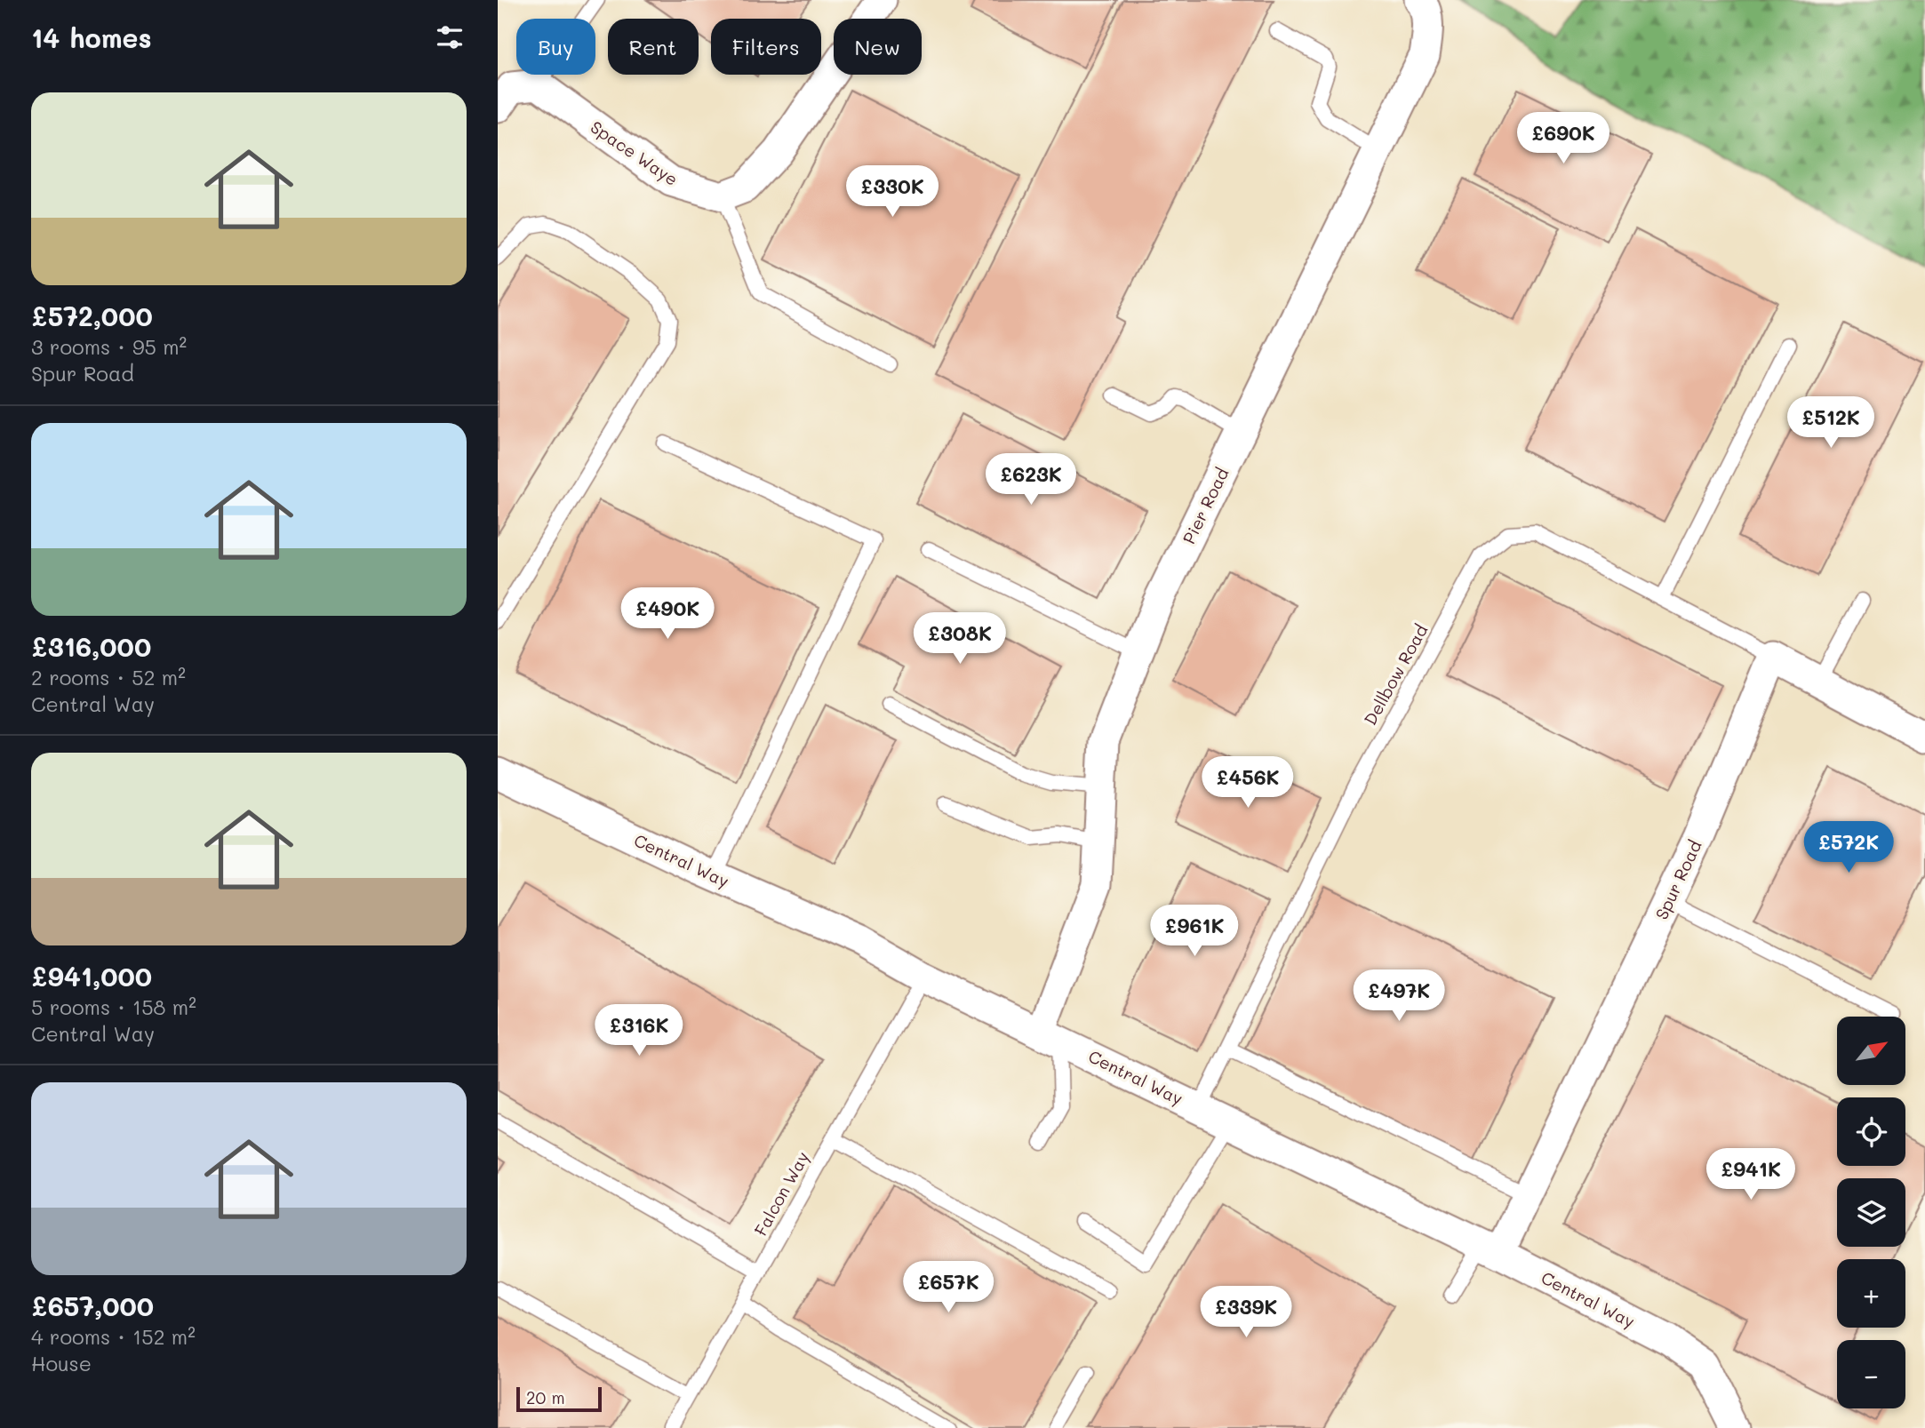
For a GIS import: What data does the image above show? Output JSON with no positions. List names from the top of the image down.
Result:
{
  "streets": {
    "street": [
      "Space Waye",
      "Pier Road",
      "Central Way",
      "Spur Road"
    ],
    "lane": ["Dellbow Road", "Falcon Way"]
  },
  "crossings": [
    ["Pier Road", "Central Way"],
    ["Dellbow Road", "Central Way"],
    ["Dellbow Road", "Spur Road"],
    ["Central Way", "Spur Road"],
    ["Central Way", "Falcon Way"]
  ],
  "scale_bar": "20 m",
  "north": "top right",
  "page": {
    "heading": "14 homes",
    "chip": [
      "Buy",
      "Rent",
      "Filters",
      "New"
    ],
    "list": [
      {
        "name": "£572,000",
        "note": "3 rooms · 95 m² · Spur Road"
      },
      {
        "name": "£316,000",
        "note": "2 rooms · 52 m² · Central Way"
      },
      {
        "name": "£941,000",
        "note": "5 rooms · 158 m² · Central Way"
      },
      {
        "name": "£657,000",
        "note": "4 rooms · 152 m² · House"
      }
    ],
    "price": [
      "£690K",
      "£330K",
      "£512K",
      "£623K",
      "£490K",
      "£308K",
      "£456K",
      "£572K",
      "£961K",
      "£497K",
      "£316K",
      "£941K",
      "£657K",
      "£339K"
    ],
    "map_buttons": ["+", "−"],
    "scale": "20 m"
  }
}
